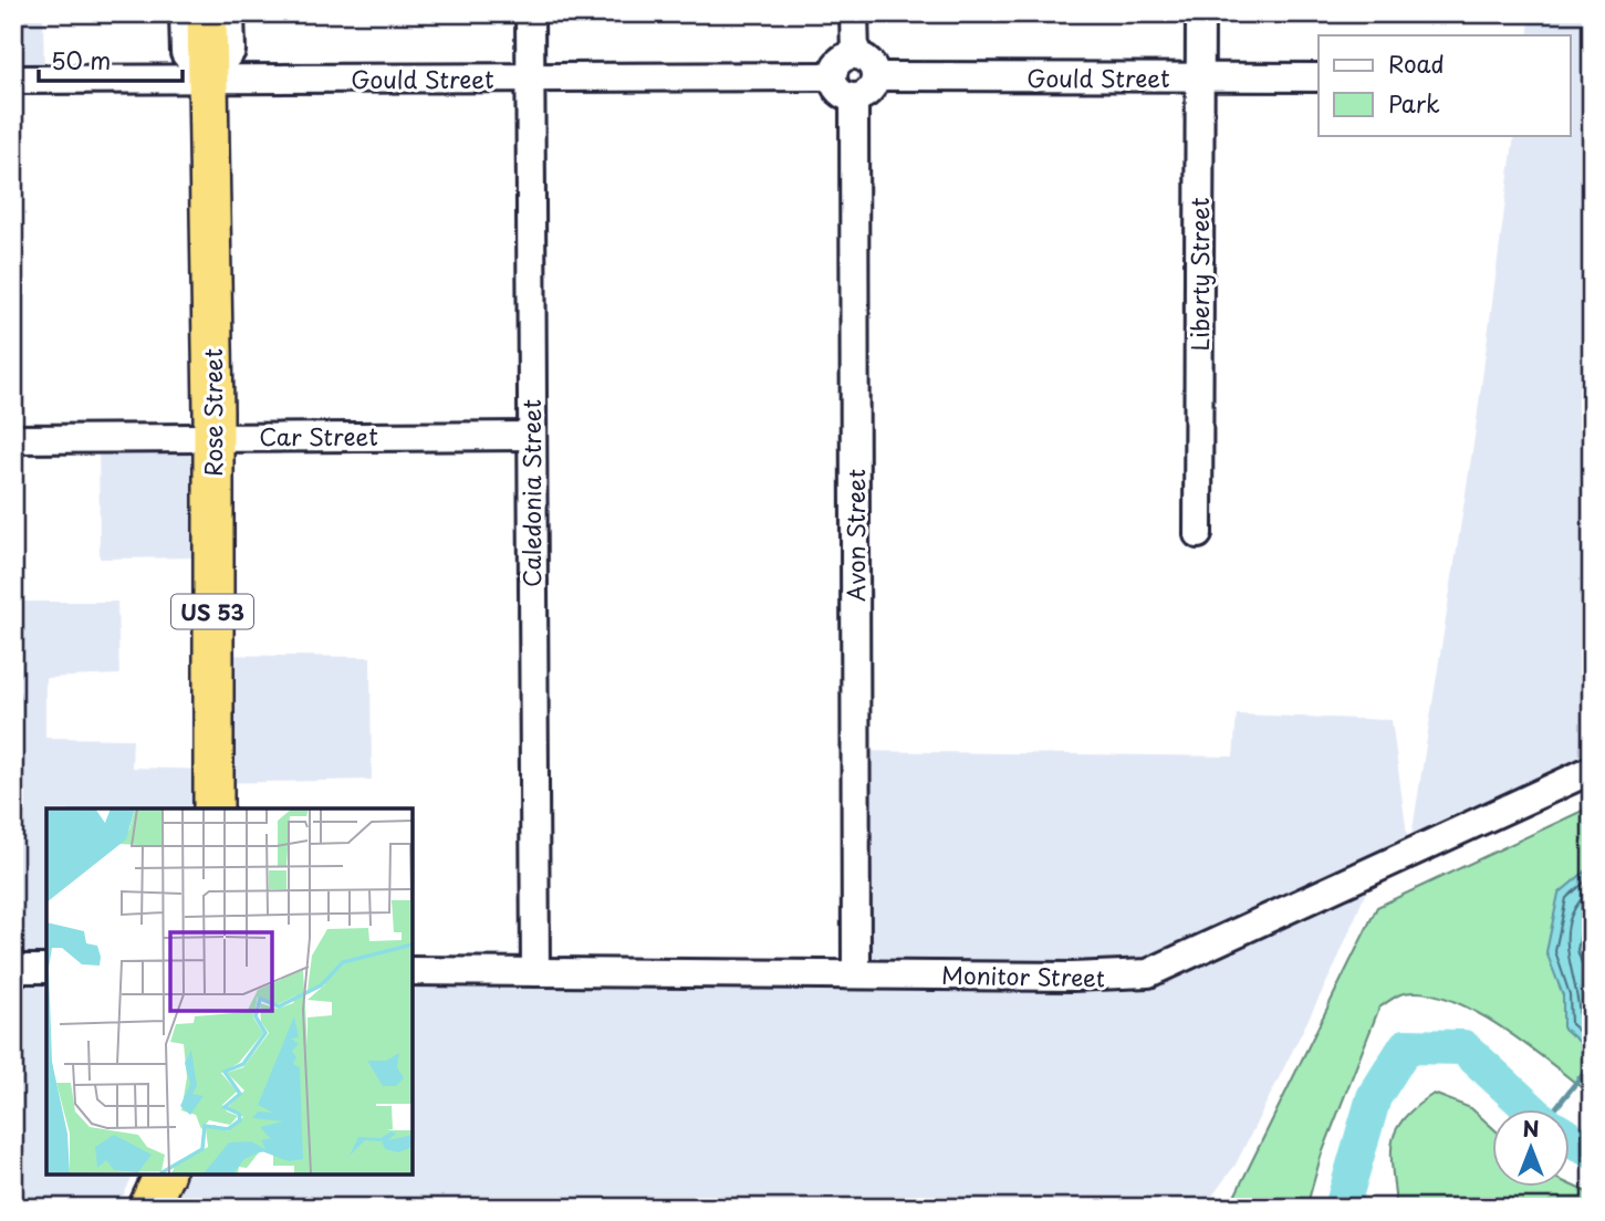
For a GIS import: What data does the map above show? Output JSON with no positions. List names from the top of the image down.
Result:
{
  "streets": {
    "highway": ["Rose Street", "US 53"],
    "street": [
      "Gould Street",
      "Liberty Street",
      "Car Street",
      "Caledonia Street",
      "Avon Street",
      "Monitor Street"
    ]
  },
  "crossings": [
    ["Gould Street", "Liberty Street"],
    ["Gould Street", "Rose Street"],
    ["Gould Street", "Caledonia Street"],
    ["Gould Street", "Avon Street"],
    ["Rose Street", "Car Street"],
    ["Car Street", "Caledonia Street"],
    ["Caledonia Street", "Monitor Street"],
    ["Avon Street", "Monitor Street"]
  ],
  "legend": ["Road", "Park"],
  "scale_bar": "50 m",
  "north": "top"
}
